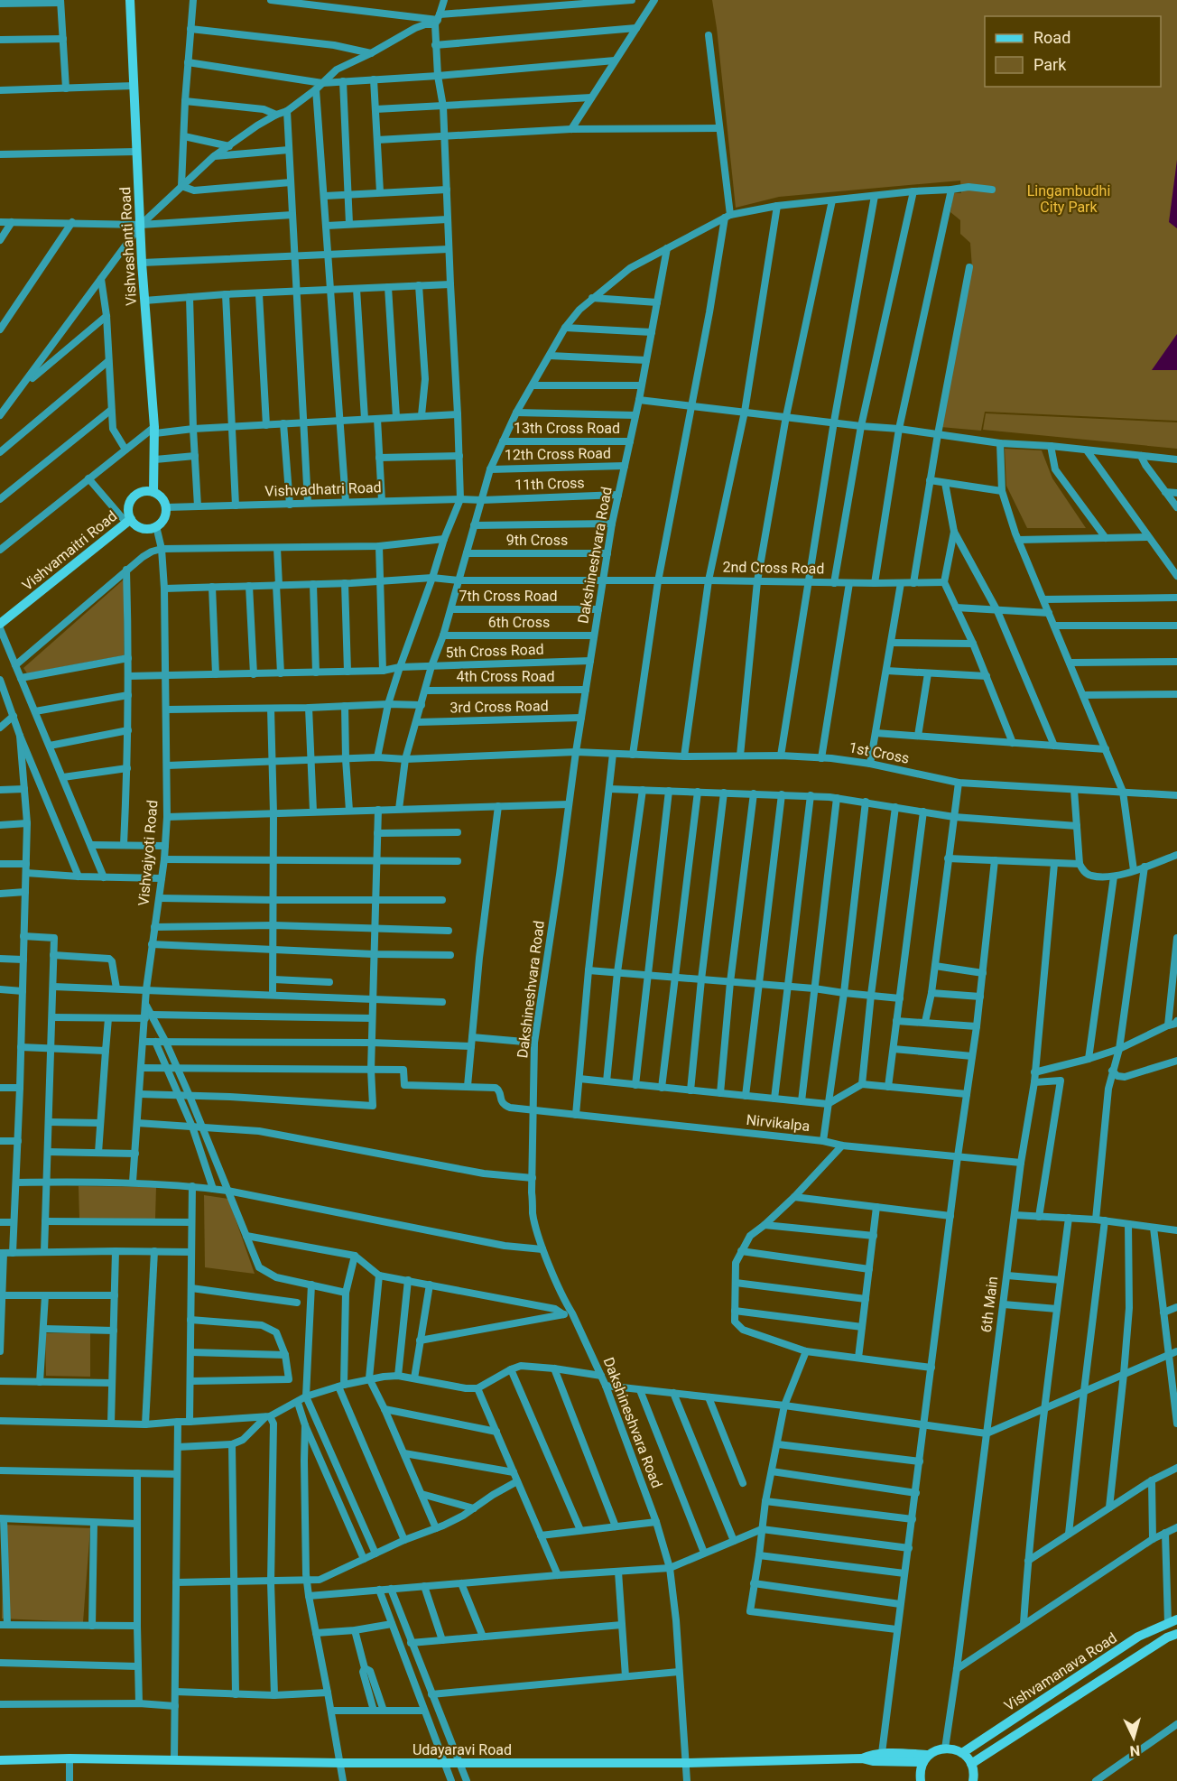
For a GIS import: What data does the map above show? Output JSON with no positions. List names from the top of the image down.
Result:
{
  "streets": {
    "street": [
      "Vishvashanti Road",
      "13th Cross Road",
      "12th Cross Road",
      "11th Cross",
      "Vishvadhatri Road",
      "9th Cross",
      "Vishvamaitri Road",
      "Dakshineshvara Road",
      "2nd Cross Road",
      "7th Cross Road",
      "6th Cross",
      "5th Cross Road",
      "4th Cross Road",
      "3rd Cross Road",
      "1st Cross",
      "Vishvajyoti Road",
      "Nirvikalpa",
      "6th Main",
      "Vishvamanava Road",
      "Udayaravi Road"
    ]
  },
  "crossings": [
    ["Vishvashanti Road", "Vishvadhatri Road"],
    ["Vishvashanti Road", "Vishvamaitri Road"],
    ["Vishvashanti Road", "Vishvajyoti Road"],
    ["13th Cross Road", "Dakshineshvara Road"],
    ["12th Cross Road", "Dakshineshvara Road"],
    ["11th Cross", "Vishvadhatri Road"],
    ["11th Cross", "Dakshineshvara Road"],
    ["Vishvadhatri Road", "Vishvamaitri Road"],
    ["Vishvadhatri Road", "Vishvajyoti Road"],
    ["9th Cross", "Dakshineshvara Road"],
    ["Vishvamaitri Road", "Vishvajyoti Road"],
    ["Dakshineshvara Road", "2nd Cross Road"],
    ["Dakshineshvara Road", "7th Cross Road"],
    ["Dakshineshvara Road", "6th Cross"],
    ["Dakshineshvara Road", "5th Cross Road"],
    ["Dakshineshvara Road", "4th Cross Road"],
    ["Dakshineshvara Road", "3rd Cross Road"],
    ["Dakshineshvara Road", "1st Cross"],
    ["Dakshineshvara Road", "Nirvikalpa"],
    ["Dakshineshvara Road", "Udayaravi Road"],
    ["2nd Cross Road", "Vishvajyoti Road"],
    ["5th Cross Road", "Vishvajyoti Road"],
    ["1st Cross", "Vishvajyoti Road"],
    ["Nirvikalpa", "6th Main"]
  ],
  "parks": ["Lingambudhi City Park"],
  "legend": ["Road", "Park"],
  "north": "bottom"
}
